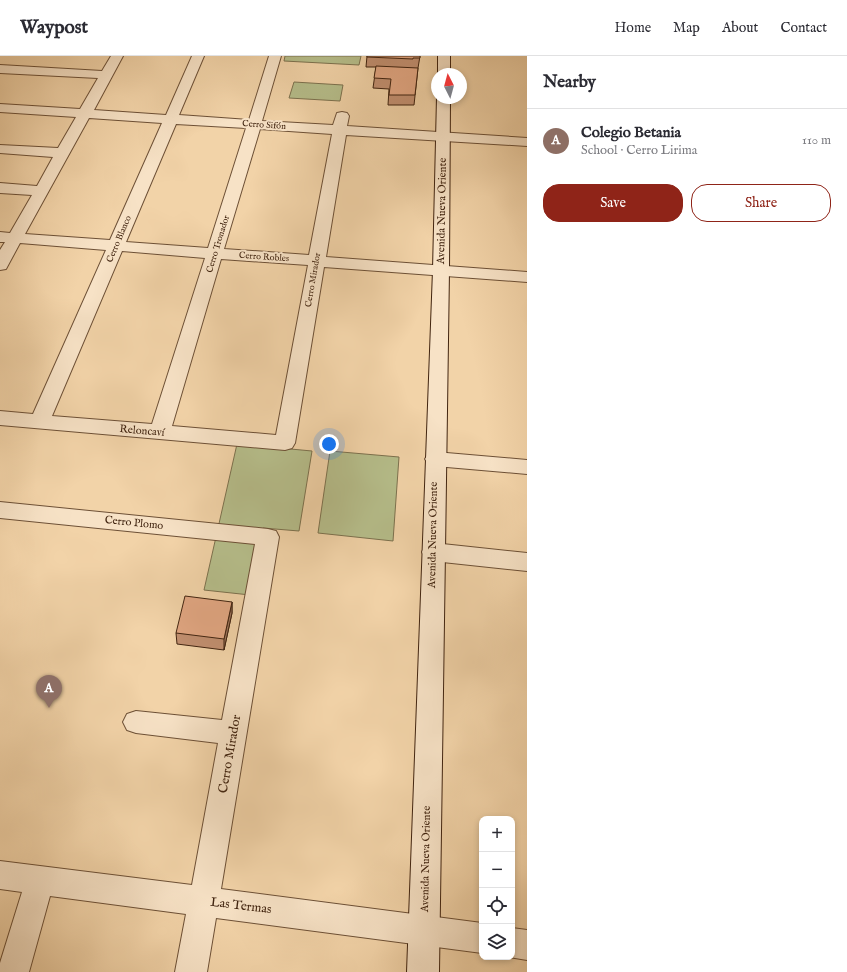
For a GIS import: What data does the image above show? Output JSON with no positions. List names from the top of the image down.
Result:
{
  "streets": {
    "street": [
      "Cerro Sifón",
      "Avenida Nueva Oriente",
      "Cerro Blanco",
      "Cerro Tronador",
      "Cerro Robles",
      "Cerro Mirador",
      "Reloncaví",
      "Cerro Plomo",
      "Las Termas"
    ]
  },
  "crossings": [
    ["Cerro Sifón", "Avenida Nueva Oriente"],
    ["Cerro Sifón", "Cerro Blanco"],
    ["Cerro Sifón", "Cerro Tronador"],
    ["Cerro Sifón", "Cerro Mirador"],
    ["Avenida Nueva Oriente", "Cerro Robles"],
    ["Avenida Nueva Oriente", "Las Termas"],
    ["Cerro Blanco", "Cerro Robles"],
    ["Cerro Blanco", "Reloncaví"],
    ["Cerro Tronador", "Cerro Robles"],
    ["Cerro Tronador", "Reloncaví"],
    ["Cerro Robles", "Cerro Mirador"],
    ["Cerro Mirador", "Reloncaví"],
    ["Cerro Mirador", "Cerro Plomo"],
    ["Cerro Mirador", "Las Termas"]
  ],
  "north": "top",
  "page": {
    "header": "Waypost",
    "nav": [
      "Home",
      "Map",
      "About",
      "Contact"
    ],
    "heading": "Nearby",
    "list": [
      {
        "mark": "A",
        "name": "Colegio Betania",
        "note": "School · Cerro Lirima",
        "value": "110 m"
      }
    ],
    "buttons": ["Save", "Share"],
    "pins": "A",
    "map_buttons": ["+", "−"]
  }
}
